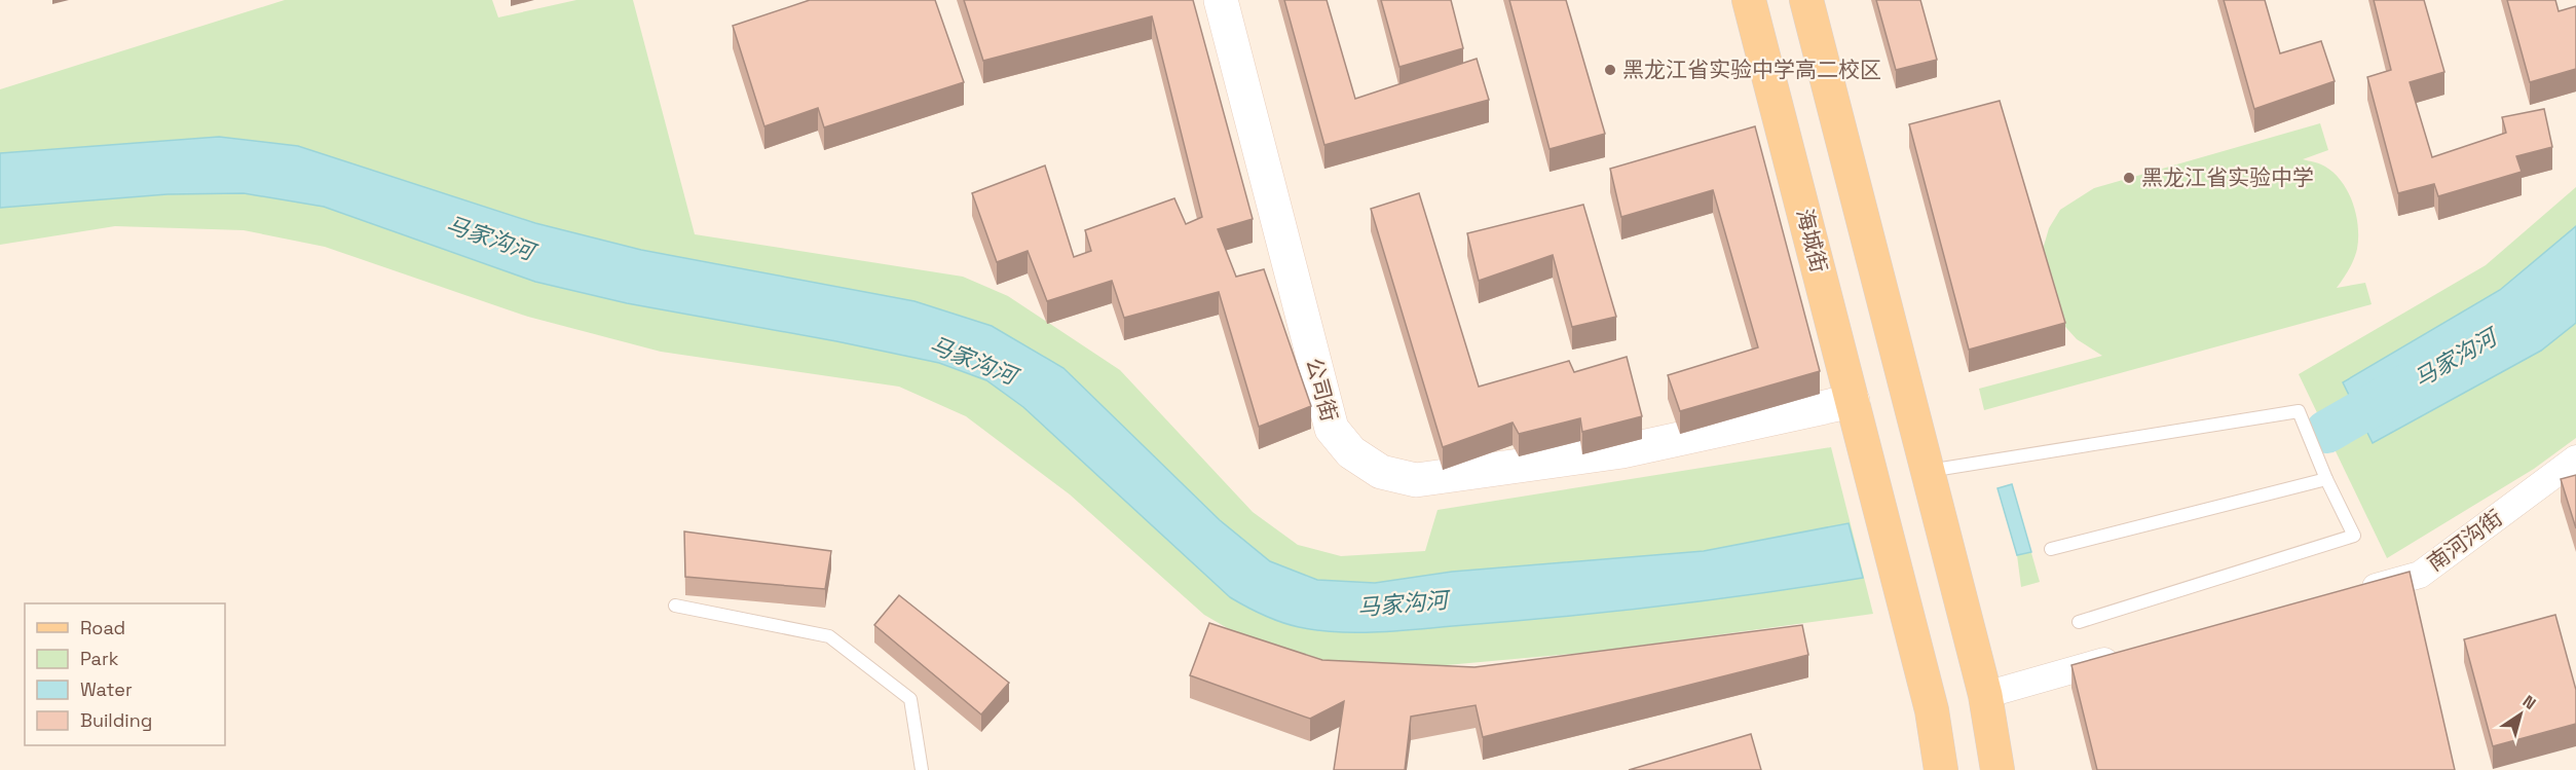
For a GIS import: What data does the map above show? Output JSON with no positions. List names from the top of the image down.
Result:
{
  "streets": {
    "main road": ["海城街"],
    "street": ["公司街", "南河沟街"]
  },
  "crossings": [
    ["海城街", "公司街"]
  ],
  "water": ["马家沟河"],
  "places": ["黑龙江省实验中学高二校区", "黑龙江省实验中学"],
  "legend": [
    "Road",
    "Park",
    "Water",
    "Building"
  ],
  "north": "top right"
}
